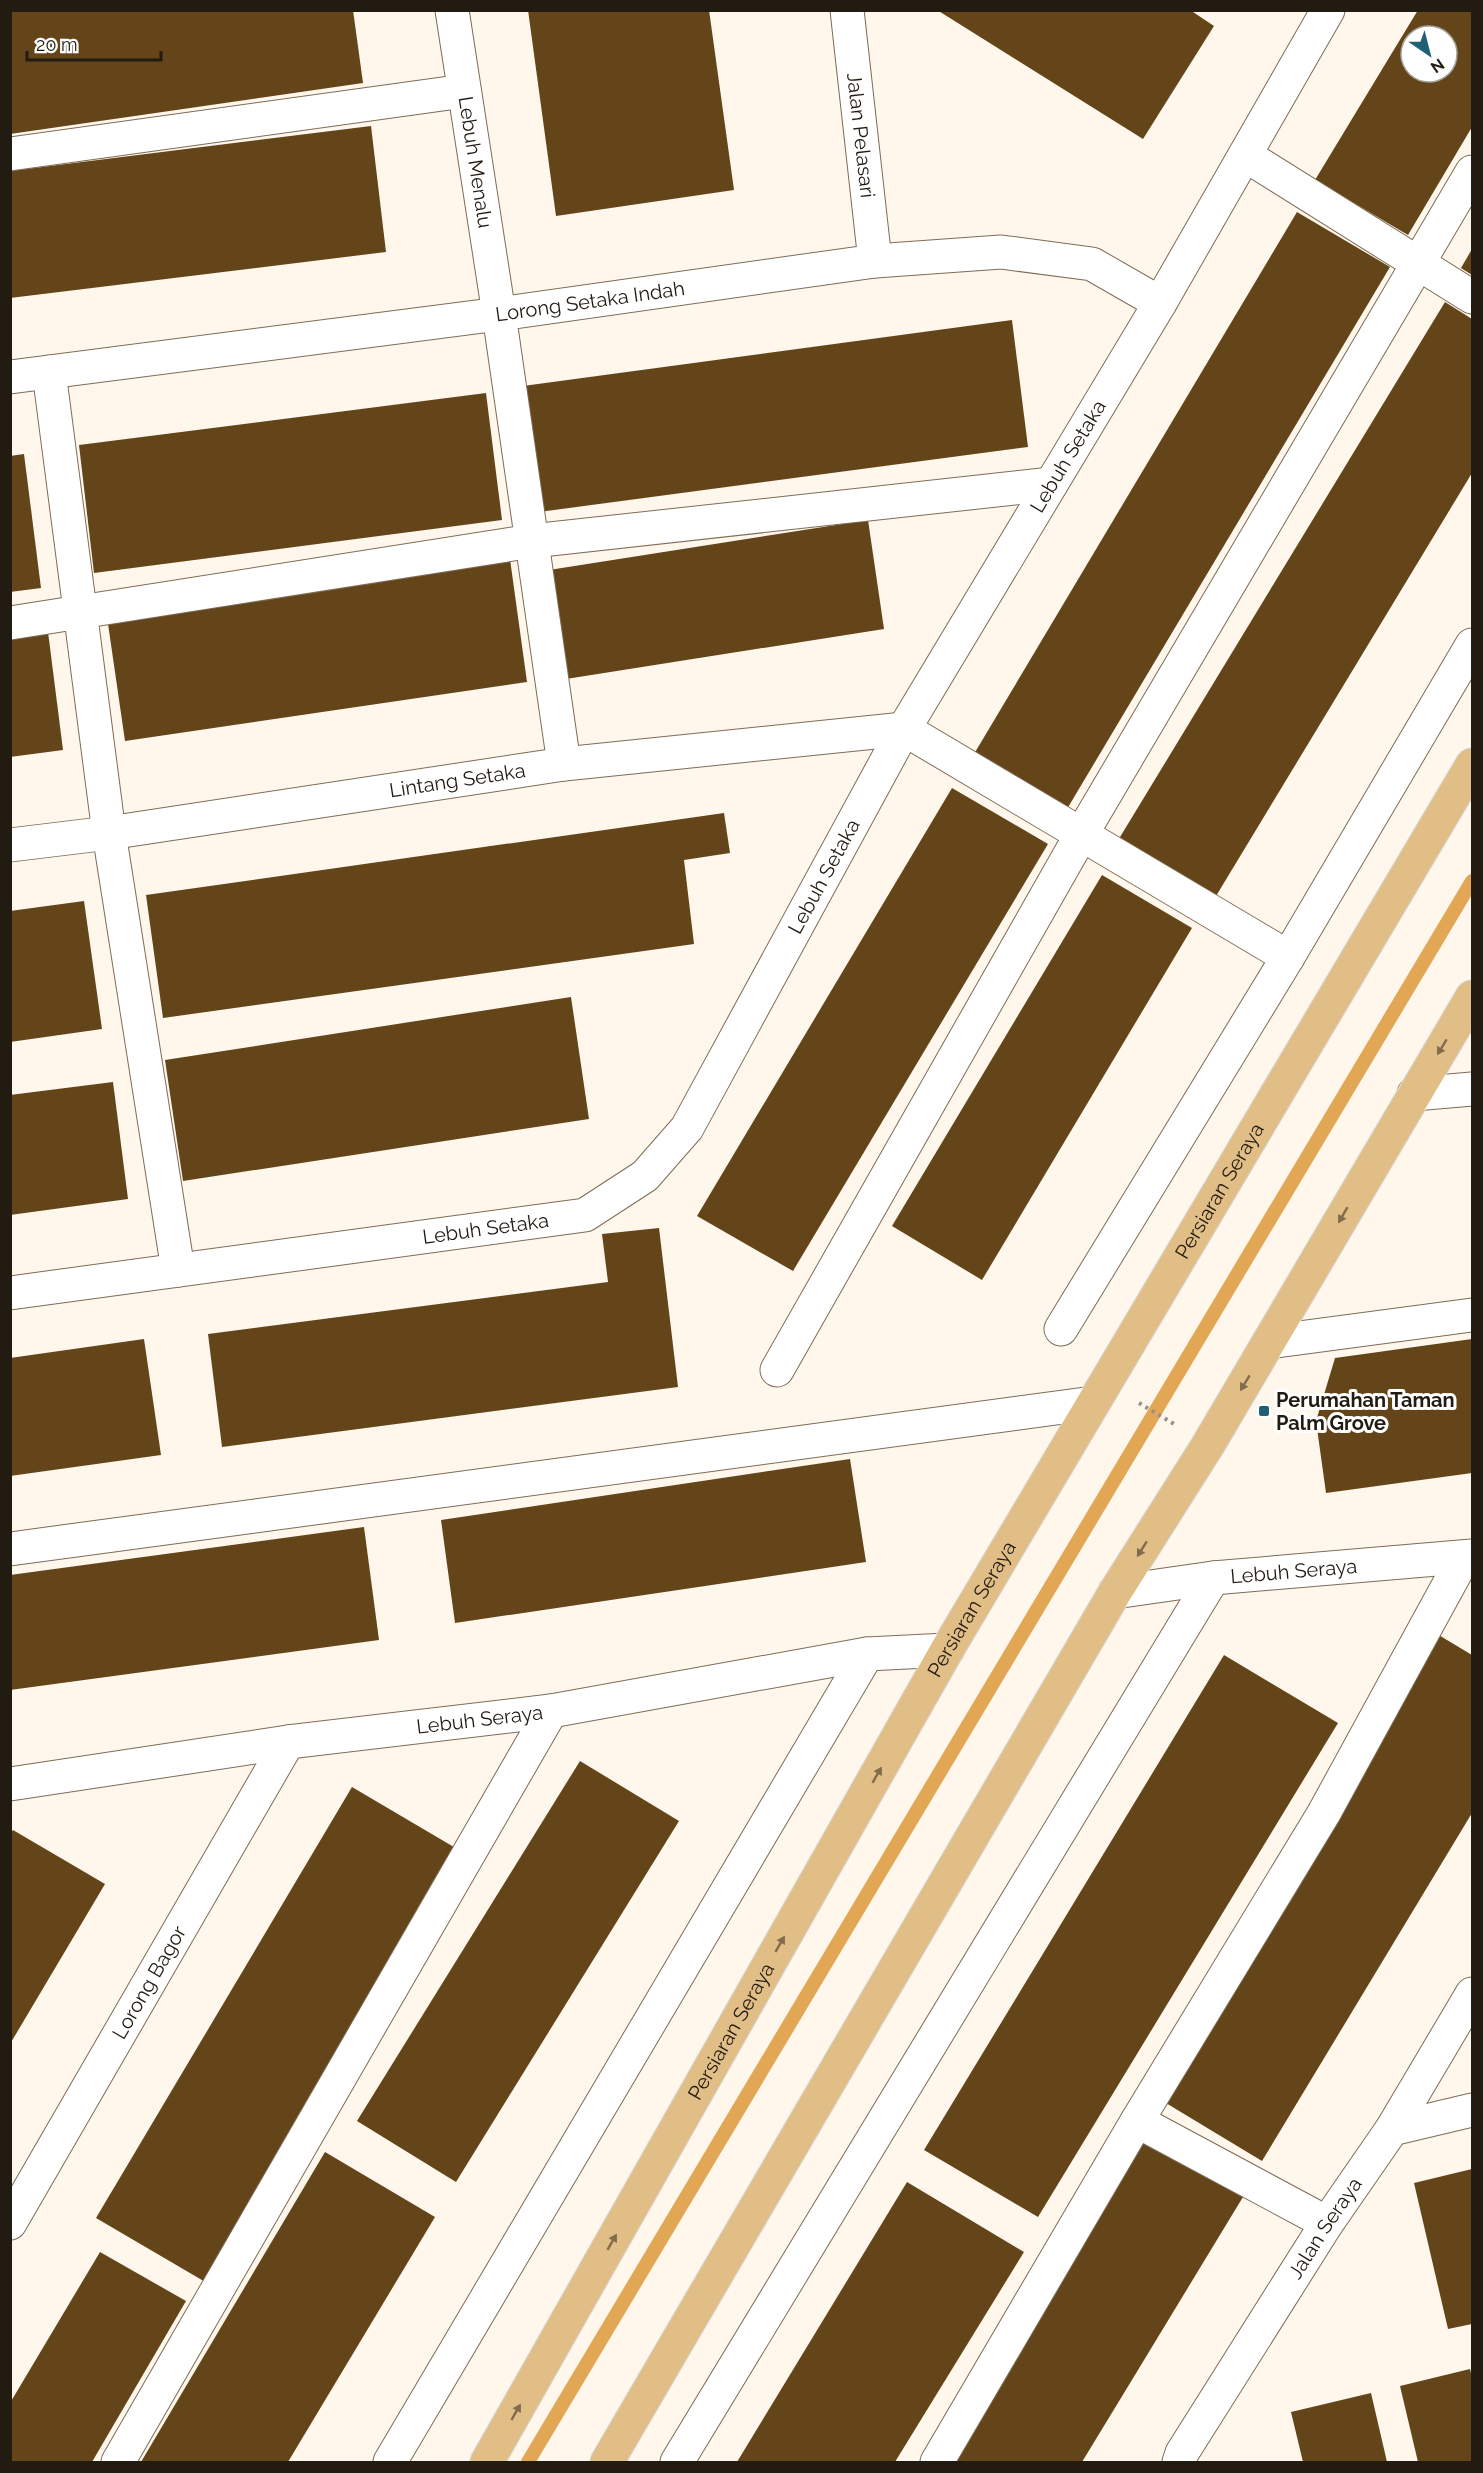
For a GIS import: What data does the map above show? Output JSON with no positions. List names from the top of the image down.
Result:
{
  "streets": {
    "main road": ["Persiaran Seraya"],
    "street": [
      "Jalan Pelasari",
      "Lebuh Menalu",
      "Lorong Setaka Indah",
      "Lebuh Setaka",
      "Lintang Setaka",
      "Lebuh Seraya",
      "Lorong Bagor",
      "Jalan Seraya"
    ]
  },
  "crossings": [
    ["Jalan Pelasari", "Lorong Setaka Indah"],
    ["Lebuh Menalu", "Lorong Setaka Indah"],
    ["Lebuh Menalu", "Lintang Setaka"],
    ["Lorong Setaka Indah", "Lebuh Setaka"],
    ["Lebuh Setaka", "Lintang Setaka"],
    ["Persiaran Seraya", "Lebuh Seraya"],
    ["Lebuh Seraya", "Lorong Bagor"]
  ],
  "places": {
    "transit": ["Perumahan Taman Palm Grove"]
  },
  "scale_bar": "20 m",
  "north": "bottom right"
}
